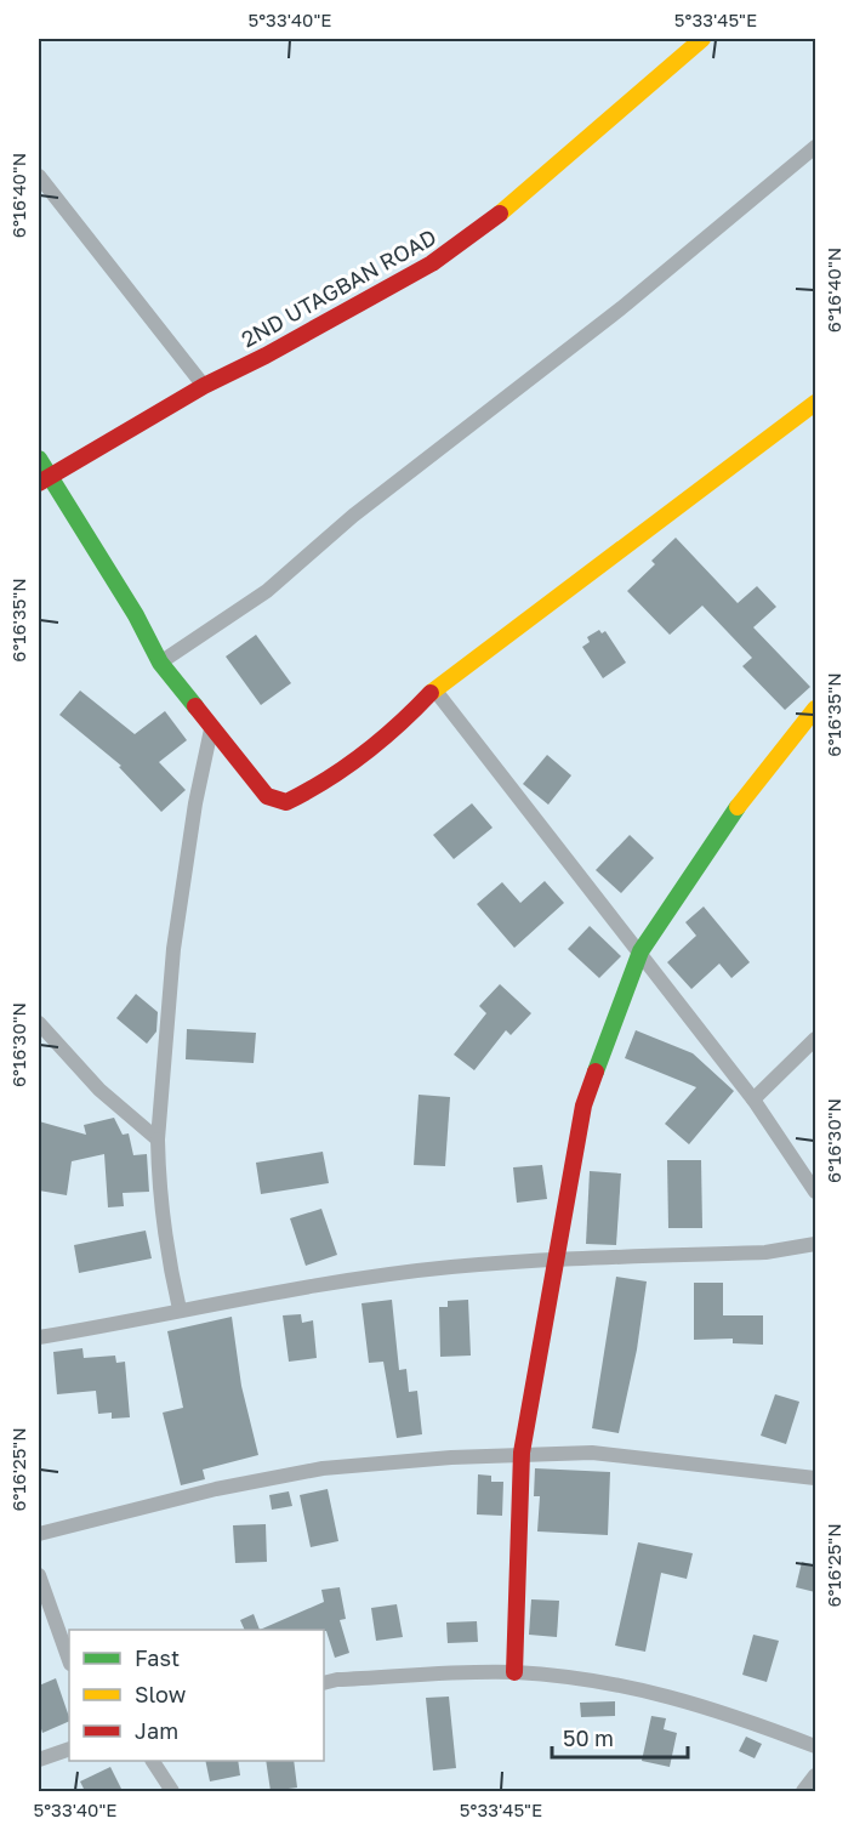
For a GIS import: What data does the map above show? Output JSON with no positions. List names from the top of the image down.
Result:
{
  "streets": {
    "street": ["2ND UTAGBAN ROAD"]
  },
  "legend": ["Fast", "Slow", "Jam"],
  "scale_bar": "50 m",
  "coordinates": [
    "5°33'40\"E",
    "5°33'45\"E",
    "6°16'40\"N",
    "6°16'35\"N",
    "6°16'30\"N",
    "6°16'25\"N"
  ]
}
